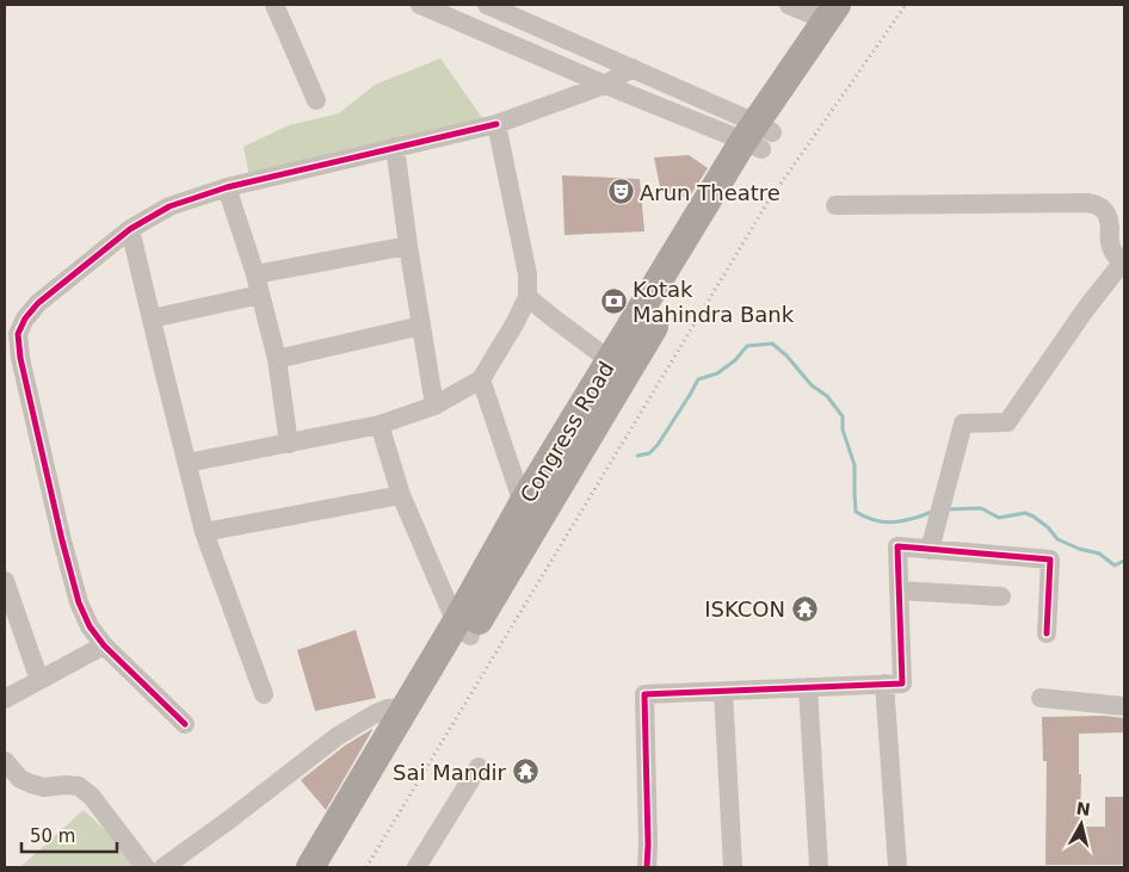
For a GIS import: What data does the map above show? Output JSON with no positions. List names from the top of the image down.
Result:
{
  "streets": {
    "highway": ["Congress Road"]
  },
  "places": {
    "theatre": ["Arun Theatre"],
    "bank": ["Kotak Mahindra Bank"],
    "temple": ["ISKCON", "Sai Mandir"]
  },
  "scale_bar": "50 m",
  "north": "top"
}
